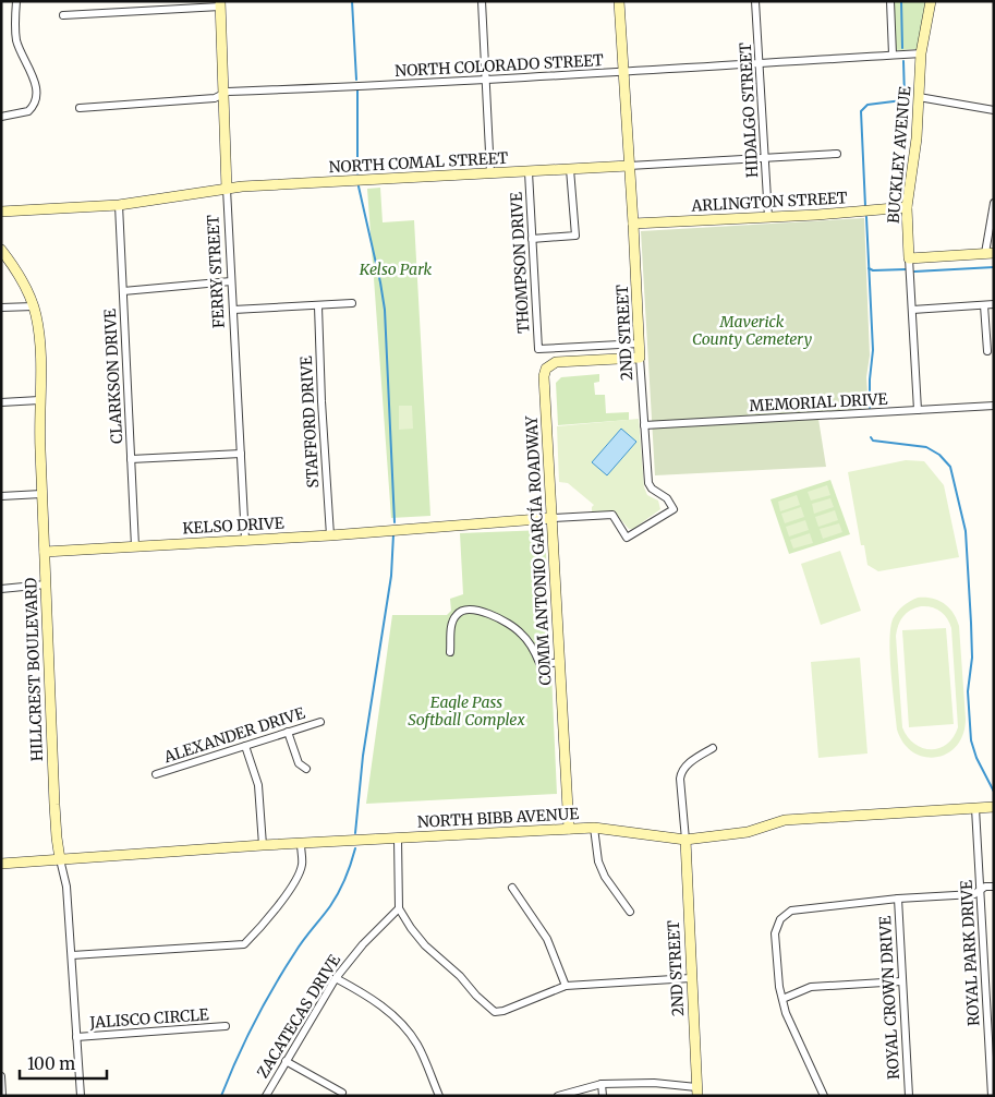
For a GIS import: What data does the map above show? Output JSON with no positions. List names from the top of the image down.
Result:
{
  "streets": {
    "street": [
      "NORTH COLORADO STREET",
      "HIDALGO STREET",
      "BUCKLEY AVENUE",
      "NORTH COMAL STREET",
      "ARLINGTON STREET",
      "THOMPSON DRIVE",
      "FERRY STREET",
      "2ND STREET",
      "CLARKSON DRIVE",
      "MEMORIAL DRIVE",
      "STAFFORD DRIVE",
      "KELSO DRIVE",
      "COMM ANTONIO GARCÍA ROADWAY",
      "HILLCREST BOULEVARD",
      "ALEXANDER DRIVE",
      "NORTH BIBB AVENUE",
      "ROYAL PARK DRIVE",
      "ROYAL CROWN DRIVE",
      "ZACATECAS DRIVE",
      "JALISCO CIRCLE"
    ]
  },
  "crossings": [
    ["NORTH COLORADO STREET", "HIDALGO STREET"],
    ["NORTH COLORADO STREET", "BUCKLEY AVENUE"],
    ["NORTH COLORADO STREET", "FERRY STREET"],
    ["NORTH COLORADO STREET", "2ND STREET"],
    ["HIDALGO STREET", "NORTH COMAL STREET"],
    ["HIDALGO STREET", "ARLINGTON STREET"],
    ["BUCKLEY AVENUE", "ARLINGTON STREET"],
    ["BUCKLEY AVENUE", "MEMORIAL DRIVE"],
    ["NORTH COMAL STREET", "THOMPSON DRIVE"],
    ["NORTH COMAL STREET", "FERRY STREET"],
    ["NORTH COMAL STREET", "2ND STREET"],
    ["NORTH COMAL STREET", "CLARKSON DRIVE"],
    ["ARLINGTON STREET", "2ND STREET"],
    ["THOMPSON DRIVE", "2ND STREET"],
    ["FERRY STREET", "KELSO DRIVE"],
    ["2ND STREET", "MEMORIAL DRIVE"],
    ["2ND STREET", "KELSO DRIVE"],
    ["2ND STREET", "COMM ANTONIO GARCÍA ROADWAY"],
    ["2ND STREET", "NORTH BIBB AVENUE"],
    ["CLARKSON DRIVE", "KELSO DRIVE"],
    ["STAFFORD DRIVE", "KELSO DRIVE"],
    ["KELSO DRIVE", "COMM ANTONIO GARCÍA ROADWAY"],
    ["KELSO DRIVE", "HILLCREST BOULEVARD"],
    ["COMM ANTONIO GARCÍA ROADWAY", "NORTH BIBB AVENUE"],
    ["HILLCREST BOULEVARD", "NORTH BIBB AVENUE"],
    ["HILLCREST BOULEVARD", "JALISCO CIRCLE"],
    ["NORTH BIBB AVENUE", "ROYAL PARK DRIVE"]
  ],
  "parks": ["Kelso Park", "Maverick County Cemetery", "Eagle Pass Softball Complex"],
  "scale_bar": "100 m"
}
